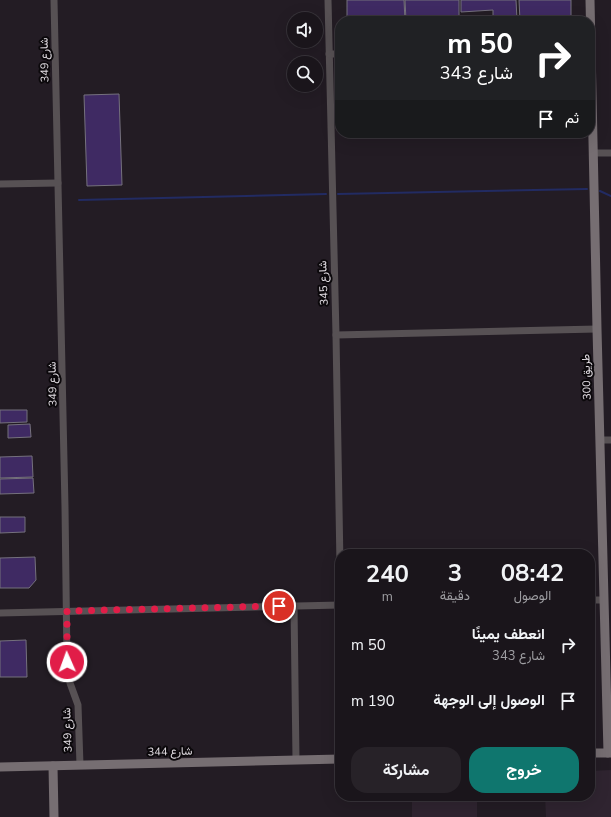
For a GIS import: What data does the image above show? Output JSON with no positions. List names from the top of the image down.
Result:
{
  "streets": {
    "main road": ["طريق 300", "شارع 344"],
    "street": ["شارع 349", "شارع 345"]
  },
  "crossings": [
    ["شارع 349", "شارع 344"]
  ],
  "page": {
    "turn": ["50 m", "شارع 343"],
    "then": "ثم",
    "eta": [
      "08:42",
      "الوصول",
      "3",
      "دقيقة",
      "240",
      "m"
    ],
    "list": [
      {
        "name": "انعطف يمينًا",
        "note": "شارع 343",
        "value": "50 m"
      },
      {
        "name": "الوصول إلى الوجهة",
        "value": "190 m"
      }
    ],
    "buttons": ["خروج", "مشاركة"]
  }
}
